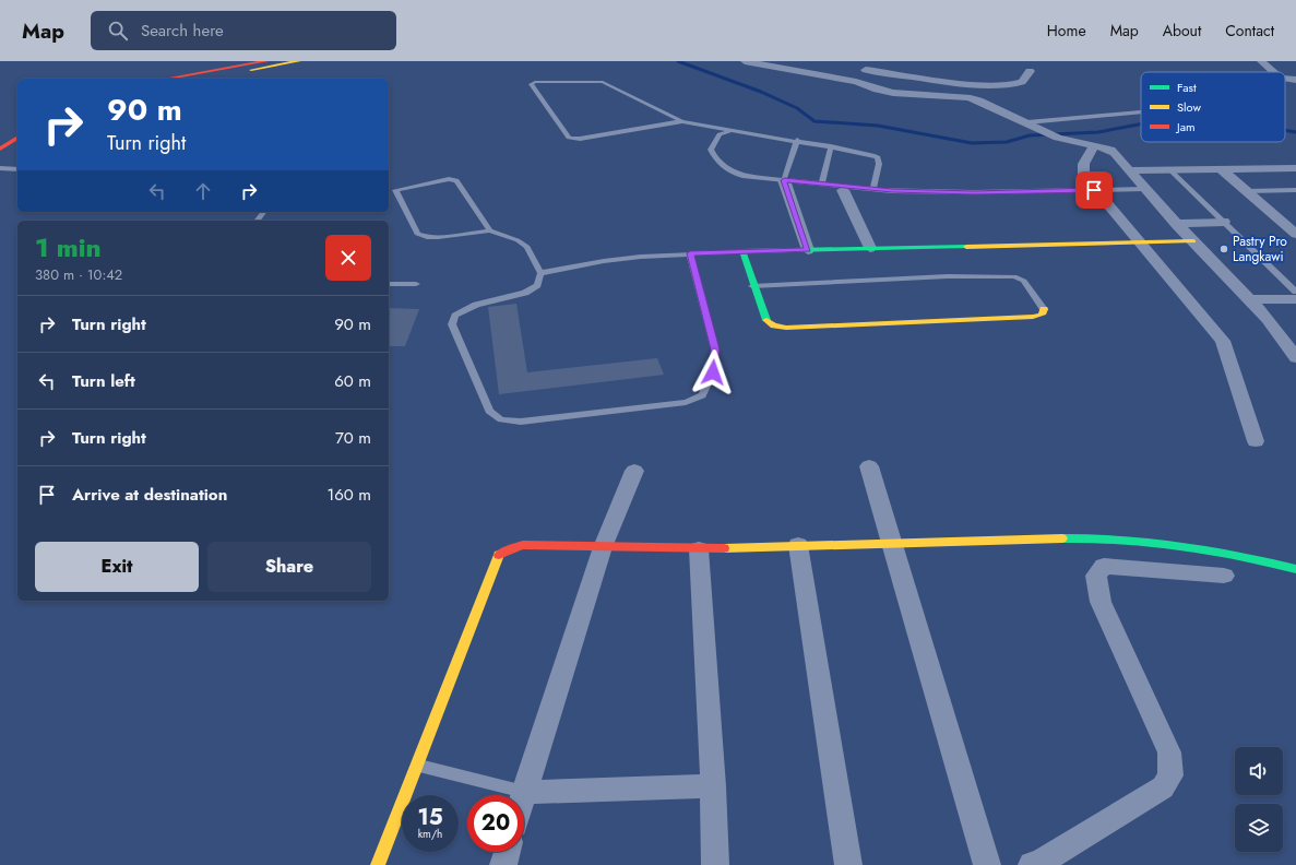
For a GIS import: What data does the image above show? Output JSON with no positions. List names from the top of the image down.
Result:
{
  "places": ["Pastry Pro Langkawi"],
  "legend": ["Fast", "Slow", "Jam"],
  "page": {
    "header": "Map",
    "search": "Search here",
    "nav": [
      "Home",
      "Map",
      "About",
      "Contact"
    ],
    "turn": ["90 m", "Turn right"],
    "heading": ["1 min", "380 m · 10:42"],
    "list": [
      {
        "name": "Turn right",
        "value": "90 m"
      },
      {
        "name": "Turn left",
        "value": "60 m"
      },
      {
        "name": "Turn right",
        "value": "70 m"
      },
      {
        "name": "Arrive at destination",
        "value": "160 m"
      }
    ],
    "buttons": ["Exit", "Share"],
    "speed": "15 km/h",
    "limit": "20"
  }
}
